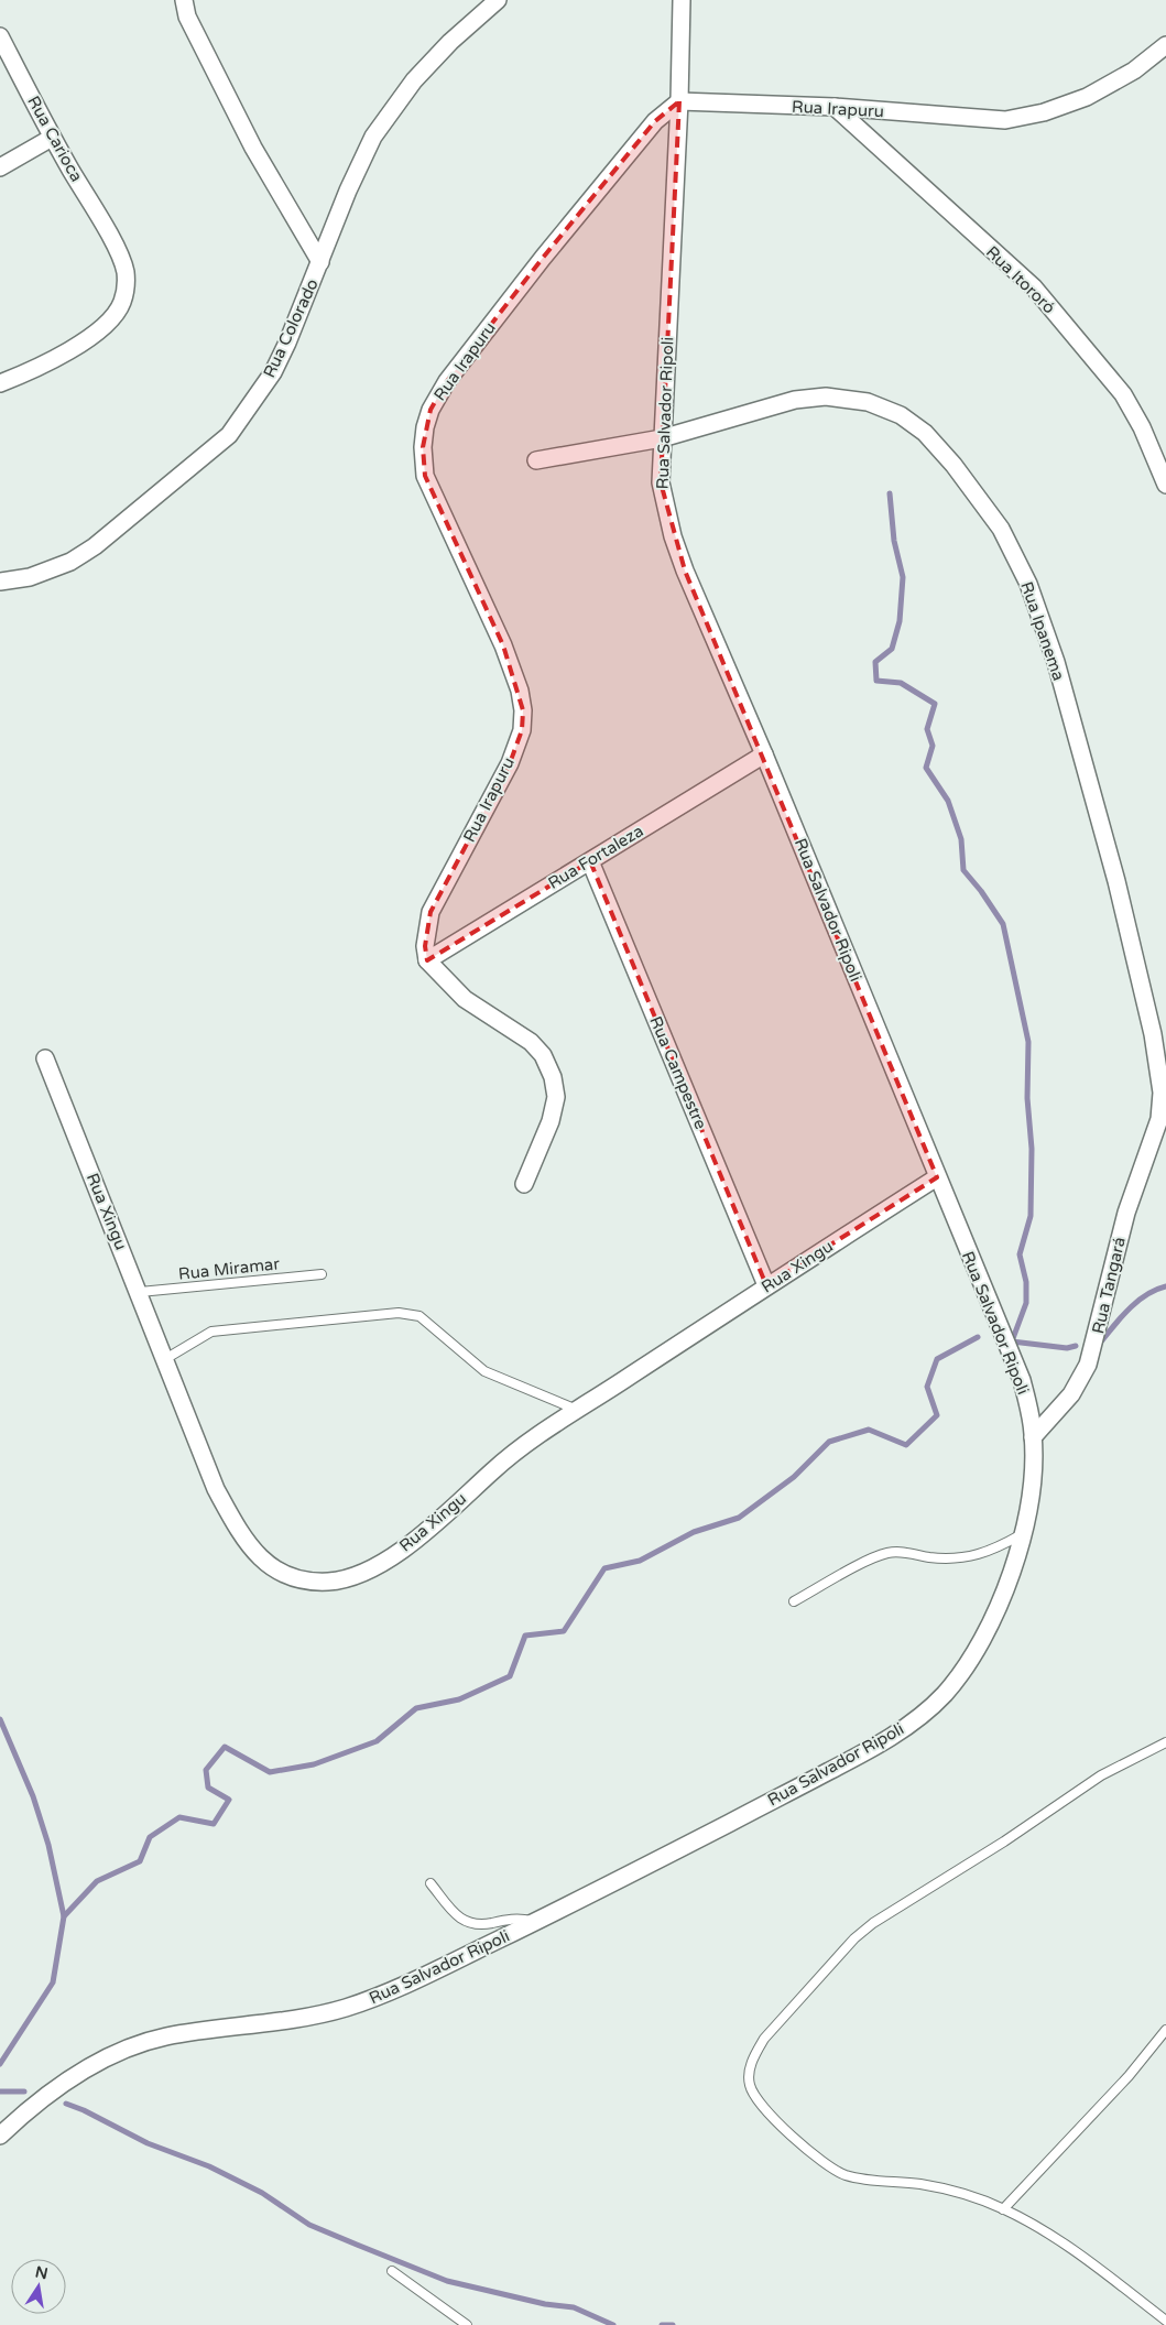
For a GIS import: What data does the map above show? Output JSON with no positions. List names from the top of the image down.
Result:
{
  "streets": {
    "street": [
      "Rua Irapuru",
      "Rua Carioca",
      "Rua Itororó",
      "Rua Colorado",
      "Rua Salvador Ripoli",
      "Rua Ipanema",
      "Rua Fortaleza",
      "Rua Campestre",
      "Rua Xingu",
      "Rua Tangará"
    ],
    "lane": ["Rua Miramar"]
  },
  "crossings": [
    ["Rua Irapuru", "Rua Itororó"],
    ["Rua Irapuru", "Rua Salvador Ripoli"],
    ["Rua Irapuru", "Rua Fortaleza"],
    ["Rua Salvador Ripoli", "Rua Ipanema"],
    ["Rua Salvador Ripoli", "Rua Fortaleza"],
    ["Rua Salvador Ripoli", "Rua Xingu"],
    ["Rua Salvador Ripoli", "Rua Tangará"],
    ["Rua Ipanema", "Rua Tangará"],
    ["Rua Fortaleza", "Rua Campestre"],
    ["Rua Campestre", "Rua Xingu"],
    ["Rua Xingu", "Rua Miramar"]
  ],
  "north": "top"
}
